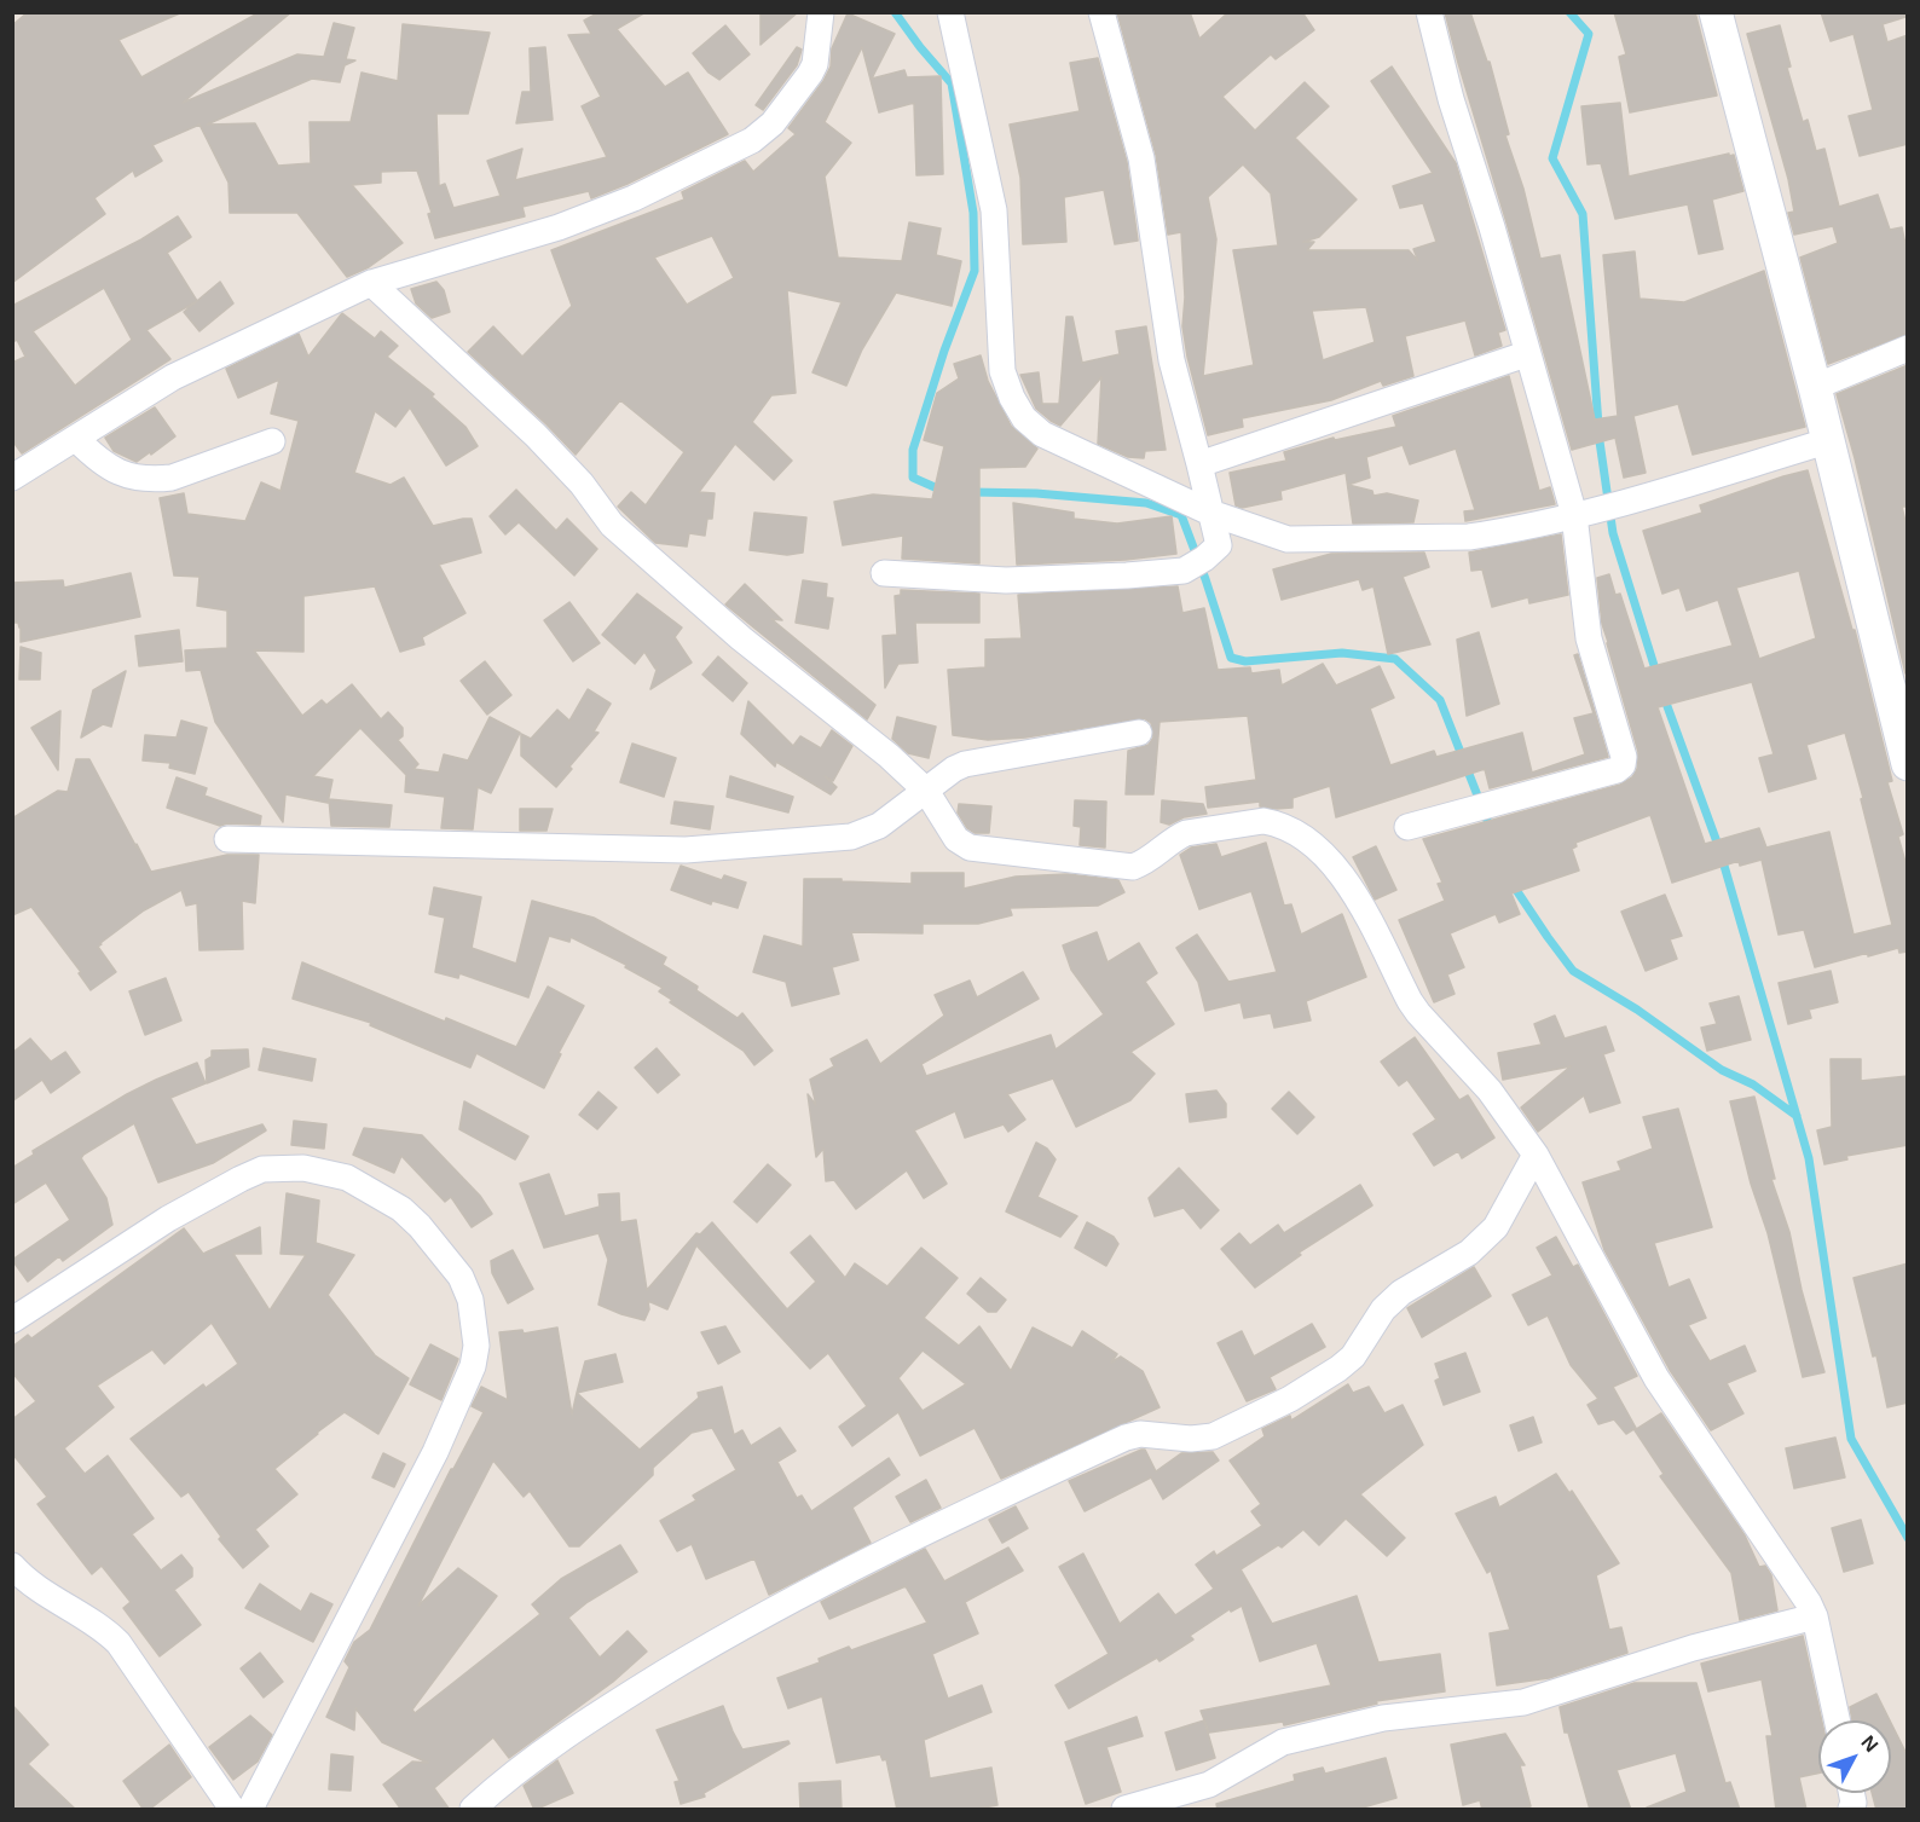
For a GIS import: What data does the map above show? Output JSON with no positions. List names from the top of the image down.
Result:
{
  "north": "top right"
}
